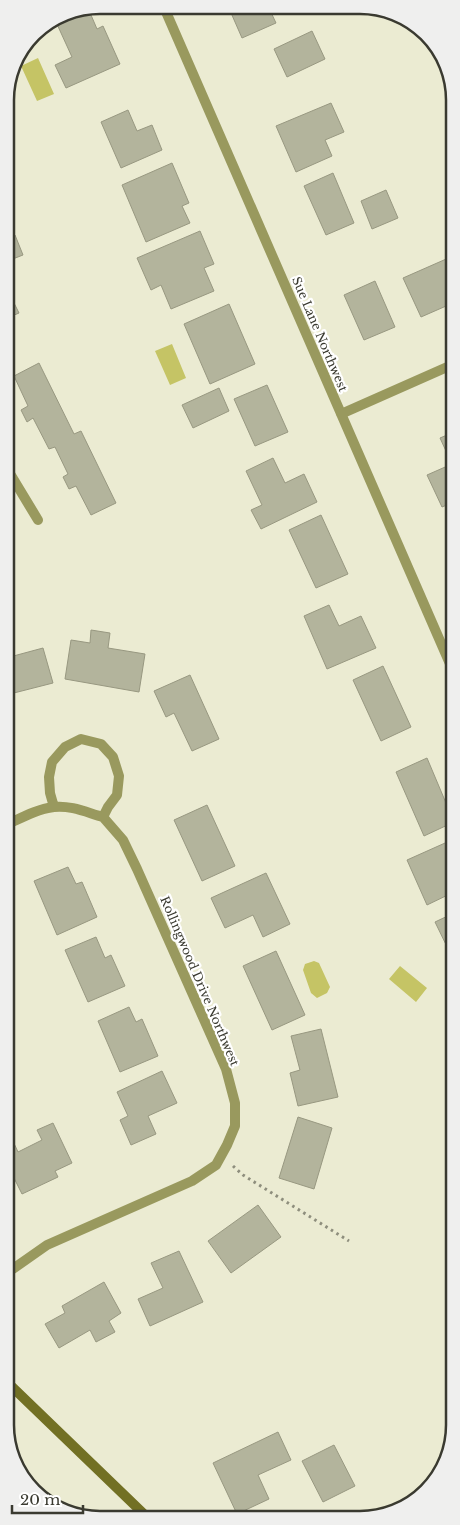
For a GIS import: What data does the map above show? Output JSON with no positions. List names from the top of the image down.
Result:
{
  "streets": {
    "street": ["Sue Lane Northwest", "Rollingwood Drive Northwest"]
  },
  "scale_bar": "20 m"
}
